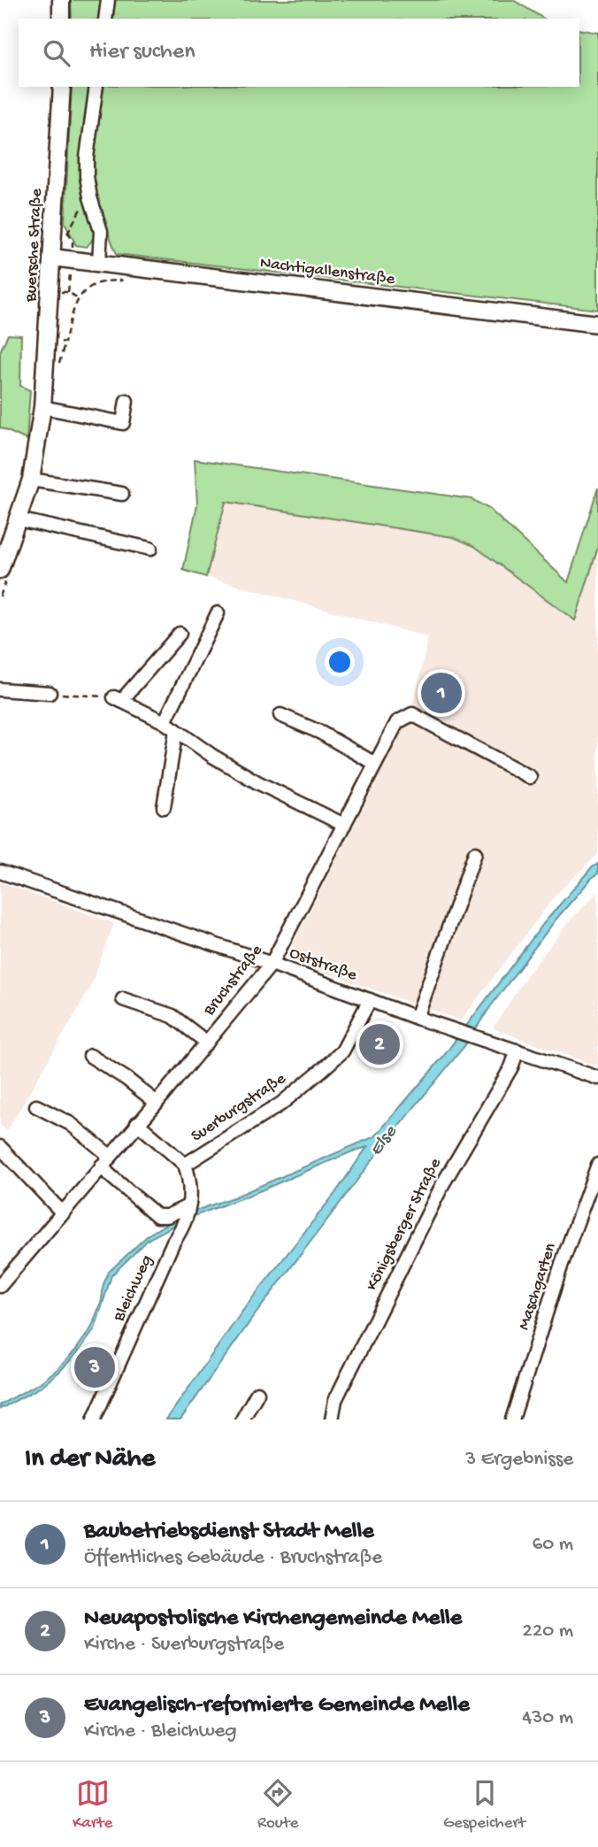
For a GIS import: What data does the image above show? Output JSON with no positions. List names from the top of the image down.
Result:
{
  "streets": {
    "main road": ["Buersche Straße", "Nachtigallenstraße"],
    "street": [
      "Oststraße",
      "Bruchstraße",
      "Suerburgstraße",
      "Königsberger Straße",
      "Maschgarten",
      "Bleichweg"
    ]
  },
  "crossings": [
    ["Buersche Straße", "Nachtigallenstraße"],
    ["Oststraße", "Bruchstraße"],
    ["Oststraße", "Suerburgstraße"],
    ["Oststraße", "Königsberger Straße"],
    ["Bruchstraße", "Suerburgstraße"]
  ],
  "water": ["Else"],
  "page": {
    "search": "Hier suchen",
    "pins": ["1", "2", "3"],
    "heading": ["In der Nähe", "3 Ergebnisse"],
    "list": [
      {
        "mark": "1",
        "name": "Baubetriebsdienst Stadt Melle",
        "note": "Öffentliches Gebäude · Bruchstraße",
        "value": "60 m"
      },
      {
        "mark": "2",
        "name": "Neuapostolische Kirchengemeinde Melle",
        "note": "Kirche · Suerburgstraße",
        "value": "220 m"
      },
      {
        "mark": "3",
        "name": "Evangelisch-reformierte Gemeinde Melle",
        "note": "Kirche · Bleichweg",
        "value": "430 m"
      }
    ],
    "nav": ["Karte", "Route", "Gespeichert"]
  }
}
